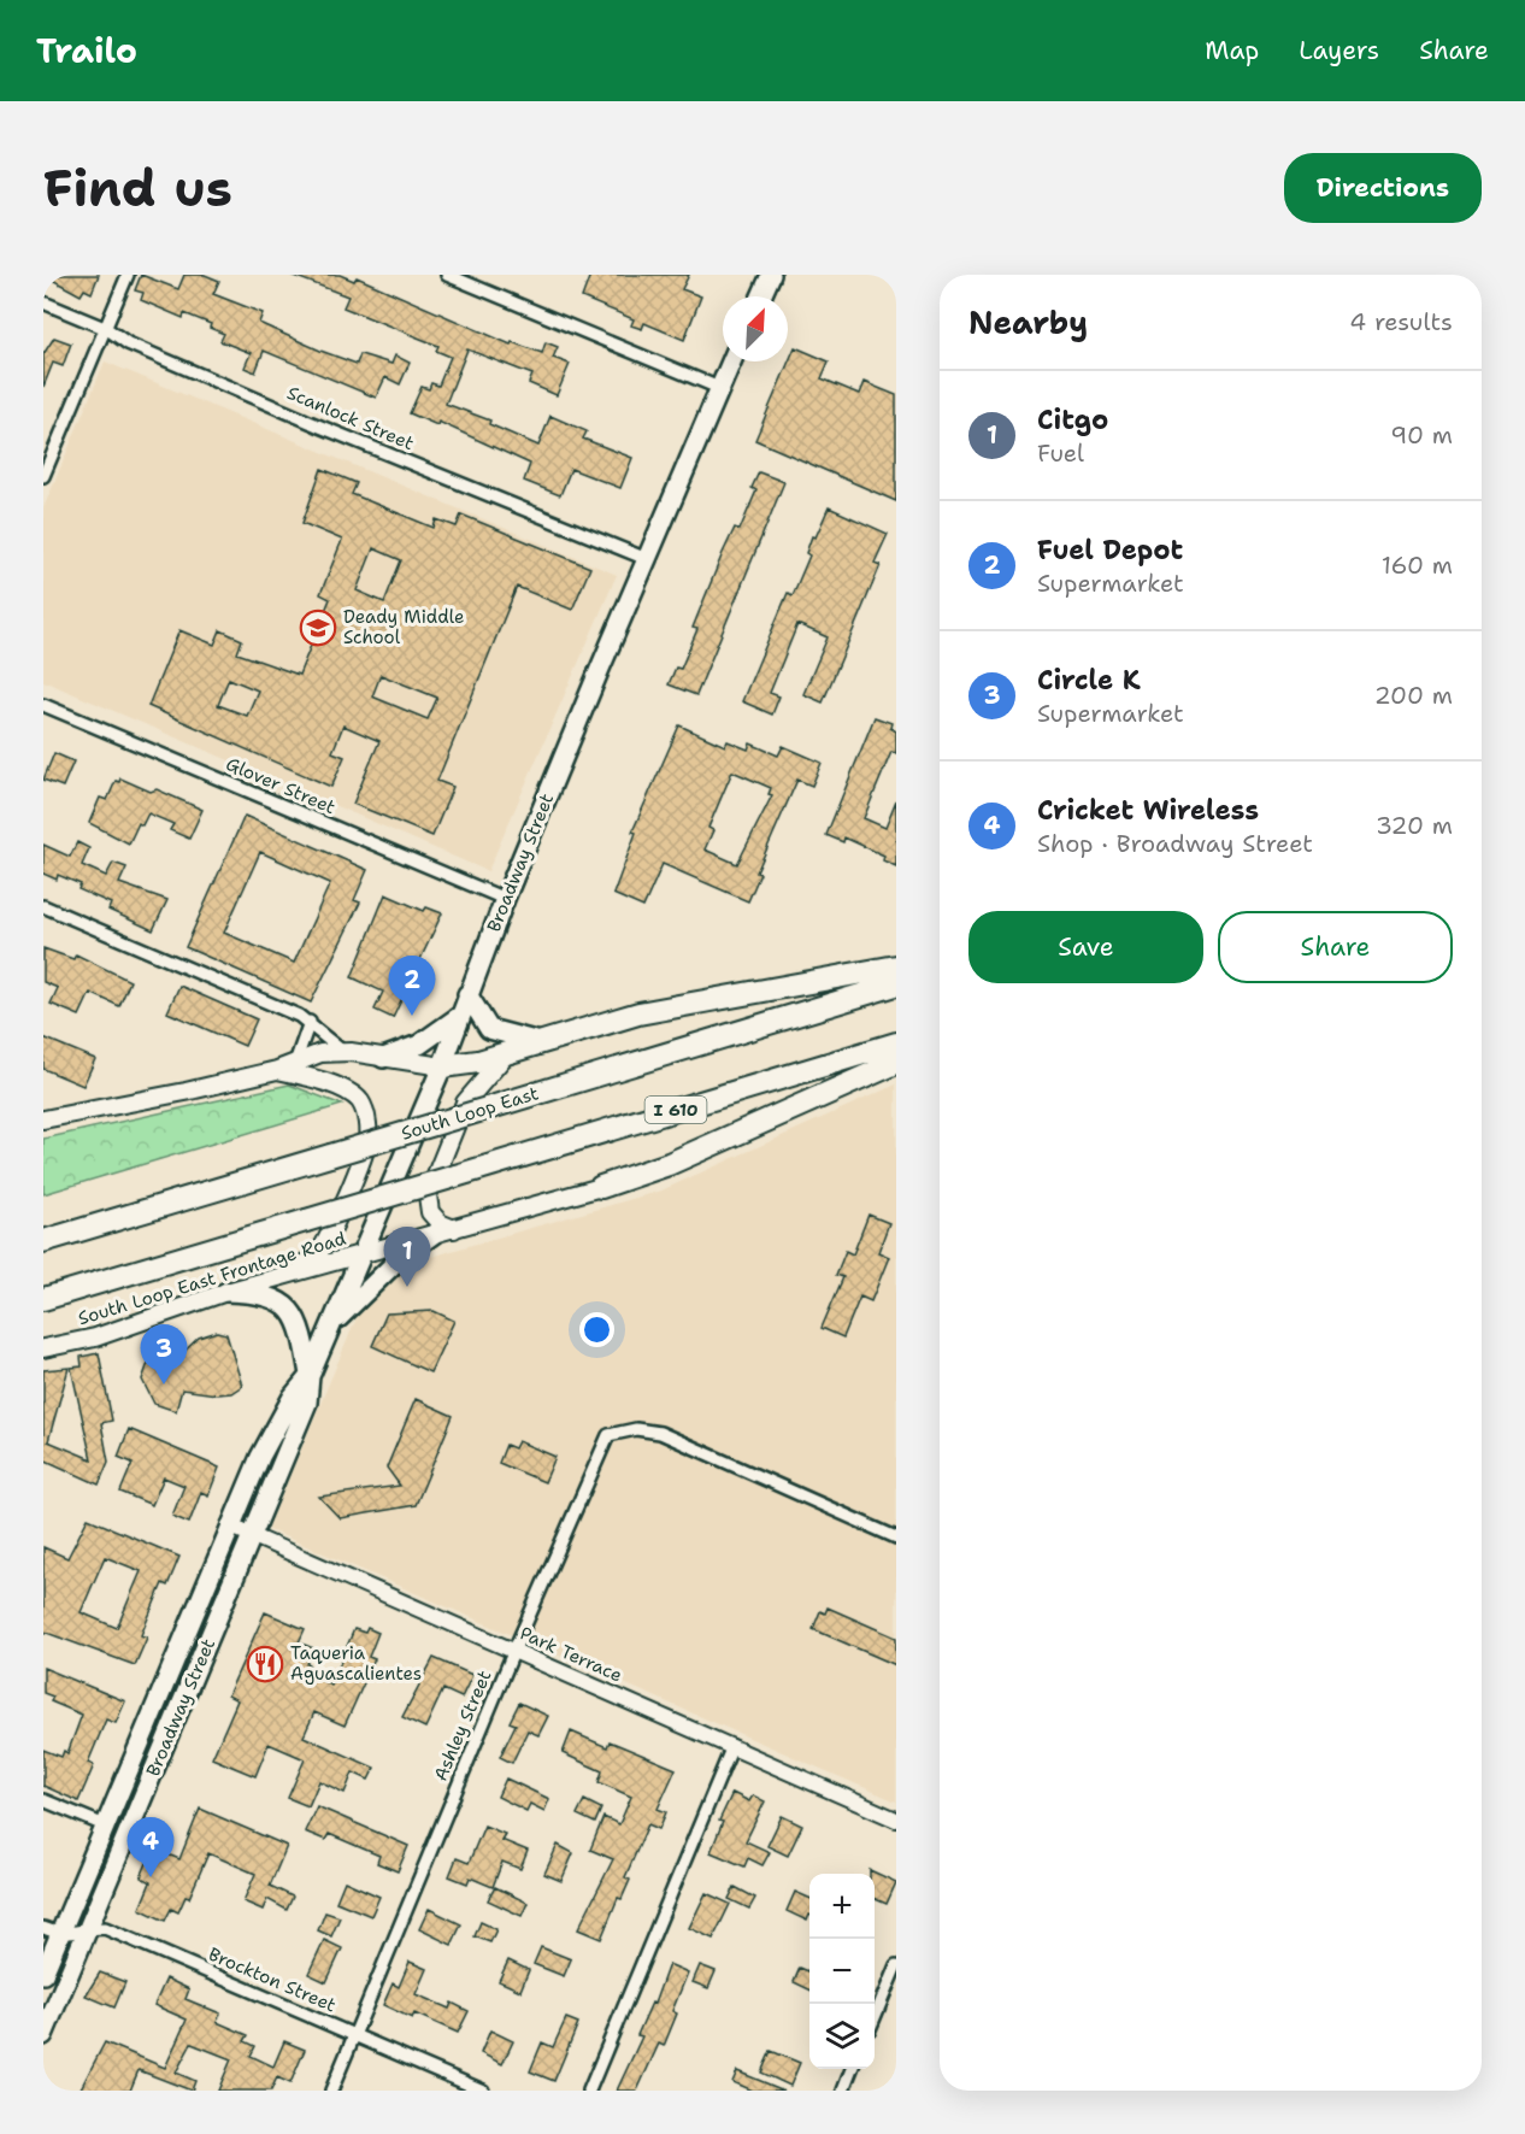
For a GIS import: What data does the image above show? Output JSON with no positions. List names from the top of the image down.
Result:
{
  "streets": {
    "highway": ["I 610", "South Loop East"],
    "main road": ["Broadway Street", "South Loop East Frontage Road"],
    "street": [
      "Scanlock Street",
      "Glover Street",
      "Park Terrace",
      "Ashley Street",
      "Brockton Street"
    ]
  },
  "crossings": [
    ["Scanlock Street", "Broadway Street"],
    ["Glover Street", "Broadway Street"],
    ["Broadway Street", "South Loop East Frontage Road"],
    ["Broadway Street", "Park Terrace"],
    ["Broadway Street", "Brockton Street"],
    ["Park Terrace", "Ashley Street"],
    ["Ashley Street", "Brockton Street"]
  ],
  "places": {
    "school or university": ["Deady Middle School"],
    "restaurant": ["Taqueria Aguascalientes"]
  },
  "north": "top right",
  "page": {
    "header": "Trailo",
    "nav": ["Map", "Layers", "Share"],
    "buttons": [
      "Directions",
      ["Save", "Share"]
    ],
    "title": "Find us",
    "heading": ["Nearby", "4 results"],
    "list": [
      {
        "mark": "1",
        "name": "Citgo",
        "note": "Fuel",
        "value": "90 m"
      },
      {
        "mark": "2",
        "name": "Fuel Depot",
        "note": "Supermarket",
        "value": "160 m"
      },
      {
        "mark": "3",
        "name": "Circle K",
        "note": "Supermarket",
        "value": "200 m"
      },
      {
        "mark": "4",
        "name": "Cricket Wireless",
        "note": "Shop · Broadway Street",
        "value": "320 m"
      }
    ],
    "pins": [
      "2",
      "1",
      "3",
      "4"
    ],
    "map_buttons": ["+", "−"]
  }
}
